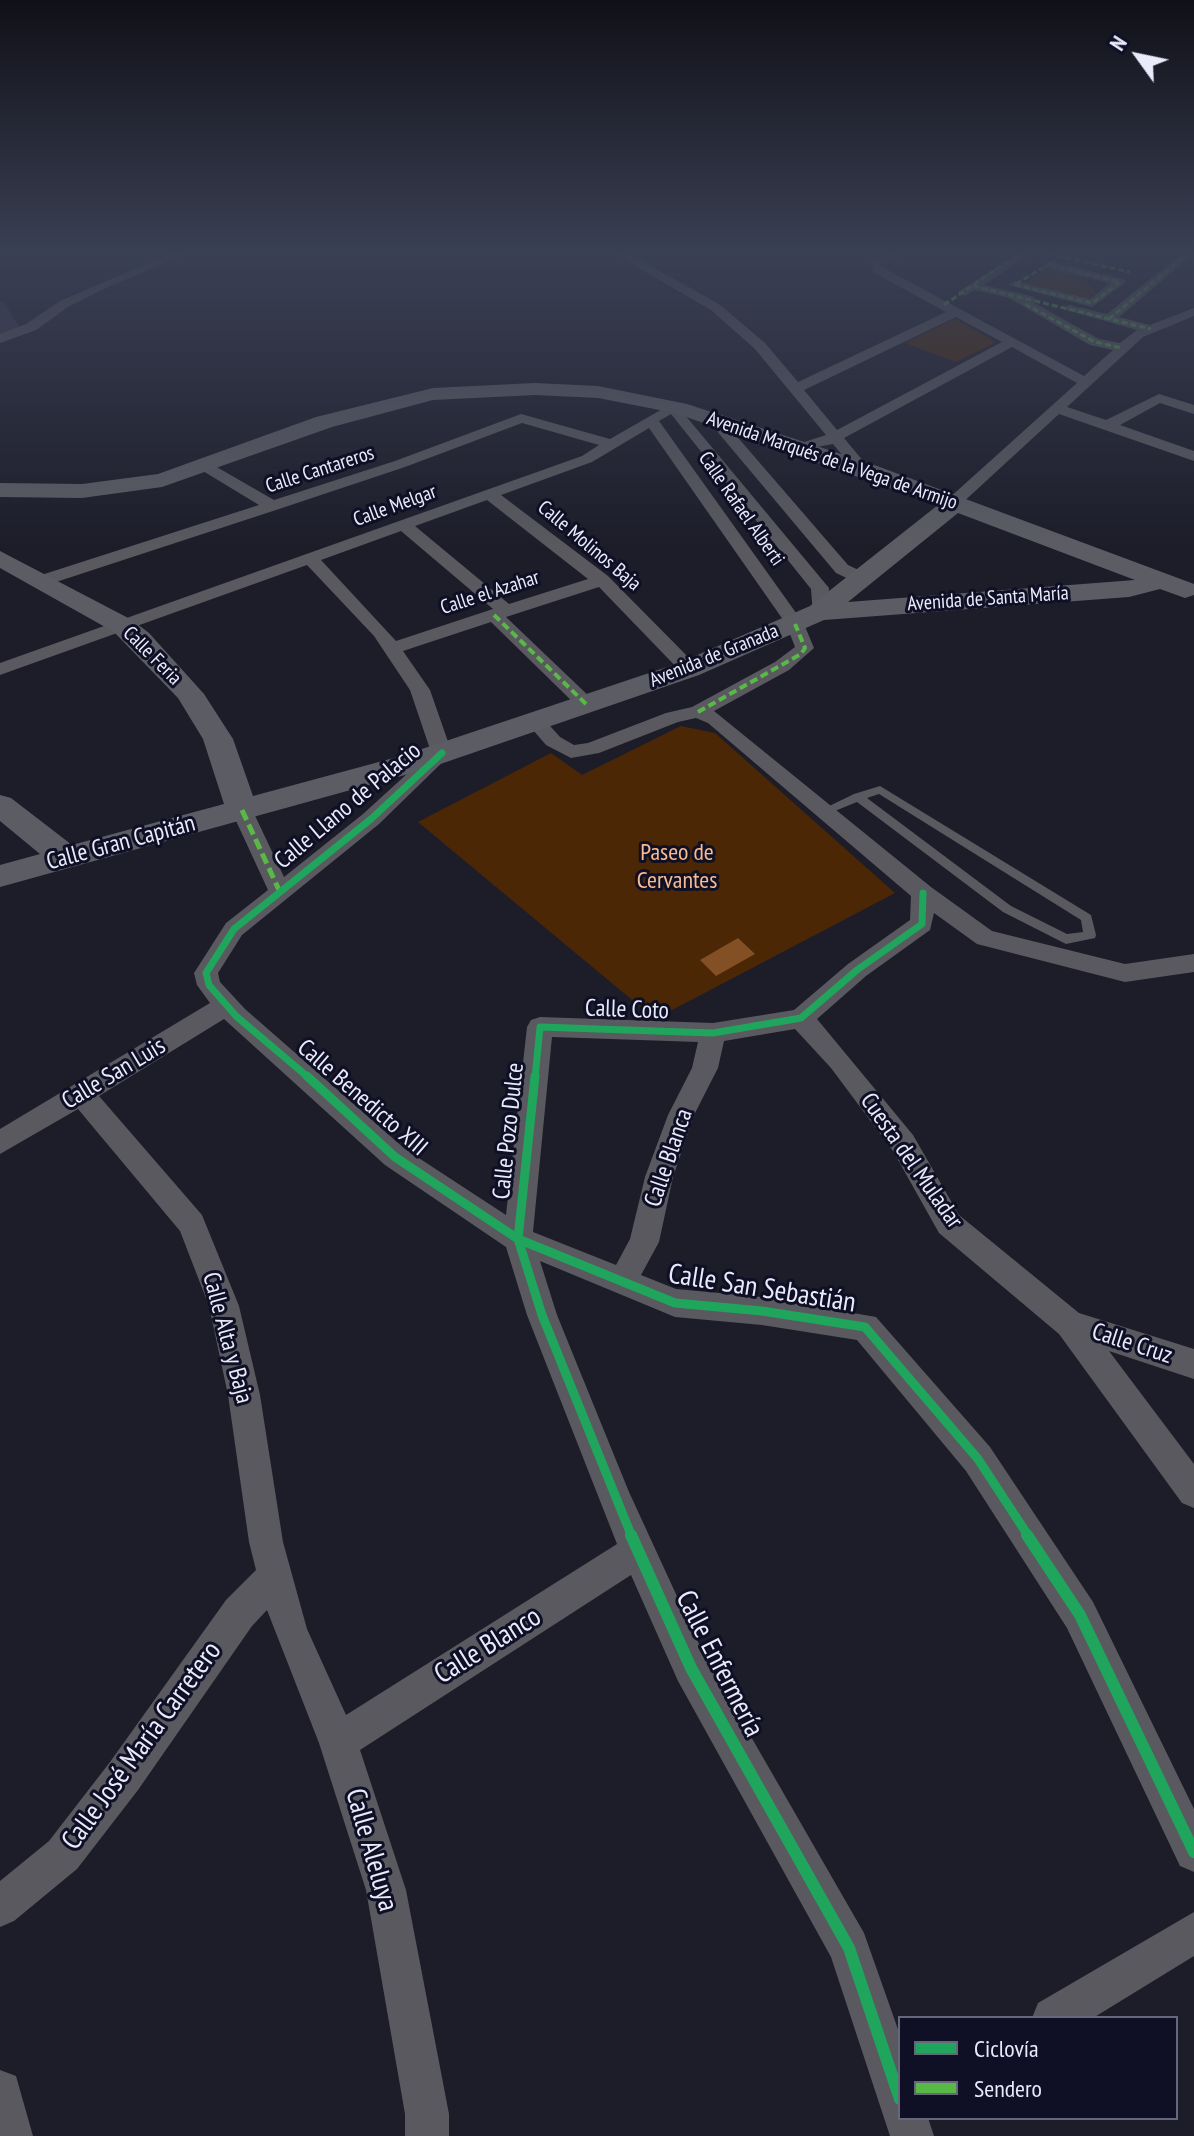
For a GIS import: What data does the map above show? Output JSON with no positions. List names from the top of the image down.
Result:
{
  "streets": {
    "street": [
      "Avenida Marqués de la Vega de Armijo",
      "Calle Cantareros",
      "Calle Melgar",
      "Calle Rafael Alberti",
      "Calle Molinos Baja",
      "Calle el Azahar",
      "Avenida de Santa María",
      "Calle Feria",
      "Avenida de Granada",
      "Calle Llano de Palacio",
      "Calle Gran Capitán",
      "Calle Coto",
      "Calle San Luis",
      "Calle Benedicto XIII",
      "Calle Pozo Dulce",
      "Calle Blanca",
      "Cuesta del Muladar",
      "Calle San Sebastián",
      "Calle Alta y Baja",
      "Calle Cruz",
      "Calle Blanco",
      "Calle Enfermería",
      "Calle José María Carretero",
      "Calle Aleluya"
    ]
  },
  "crossings": [
    ["Avenida Marqués de la Vega de Armijo", "Calle Melgar"],
    ["Avenida Marqués de la Vega de Armijo", "Avenida de Santa María"],
    ["Avenida Marqués de la Vega de Armijo", "Avenida de Granada"],
    ["Calle Cantareros", "Calle Melgar"],
    ["Calle Cantareros", "Calle Feria"],
    ["Calle Melgar", "Calle Rafael Alberti"],
    ["Calle Melgar", "Calle Molinos Baja"],
    ["Calle Melgar", "Calle Feria"],
    ["Calle Rafael Alberti", "Avenida de Santa María"],
    ["Calle Rafael Alberti", "Avenida de Granada"],
    ["Calle Molinos Baja", "Calle el Azahar"],
    ["Calle Molinos Baja", "Avenida de Granada"],
    ["Avenida de Santa María", "Avenida de Granada"],
    ["Calle Feria", "Calle Llano de Palacio"],
    ["Calle Feria", "Calle Gran Capitán"],
    ["Avenida de Granada", "Calle Llano de Palacio"],
    ["Calle Llano de Palacio", "Calle Gran Capitán"],
    ["Calle Llano de Palacio", "Calle San Luis"],
    ["Calle Llano de Palacio", "Calle Benedicto XIII"],
    ["Calle Coto", "Calle Pozo Dulce"],
    ["Calle Coto", "Calle Blanca"],
    ["Calle San Luis", "Calle Benedicto XIII"],
    ["Calle San Luis", "Calle Alta y Baja"],
    ["Calle Benedicto XIII", "Calle Pozo Dulce"],
    ["Calle Benedicto XIII", "Calle San Sebastián"],
    ["Calle Benedicto XIII", "Calle Enfermería"],
    ["Calle Pozo Dulce", "Calle San Sebastián"],
    ["Calle Pozo Dulce", "Calle Enfermería"],
    ["Calle Blanca", "Calle San Sebastián"],
    ["Cuesta del Muladar", "Calle Cruz"],
    ["Calle San Sebastián", "Calle Enfermería"],
    ["Calle Alta y Baja", "Calle José María Carretero"],
    ["Calle Alta y Baja", "Calle Aleluya"],
    ["Calle Blanco", "Calle Enfermería"],
    ["Calle Blanco", "Calle Aleluya"],
    ["Calle José María Carretero", "Calle Aleluya"]
  ],
  "parks": ["Paseo de Cervantes"],
  "legend": ["Ciclovía", "Sendero"],
  "north": "top left"
}
